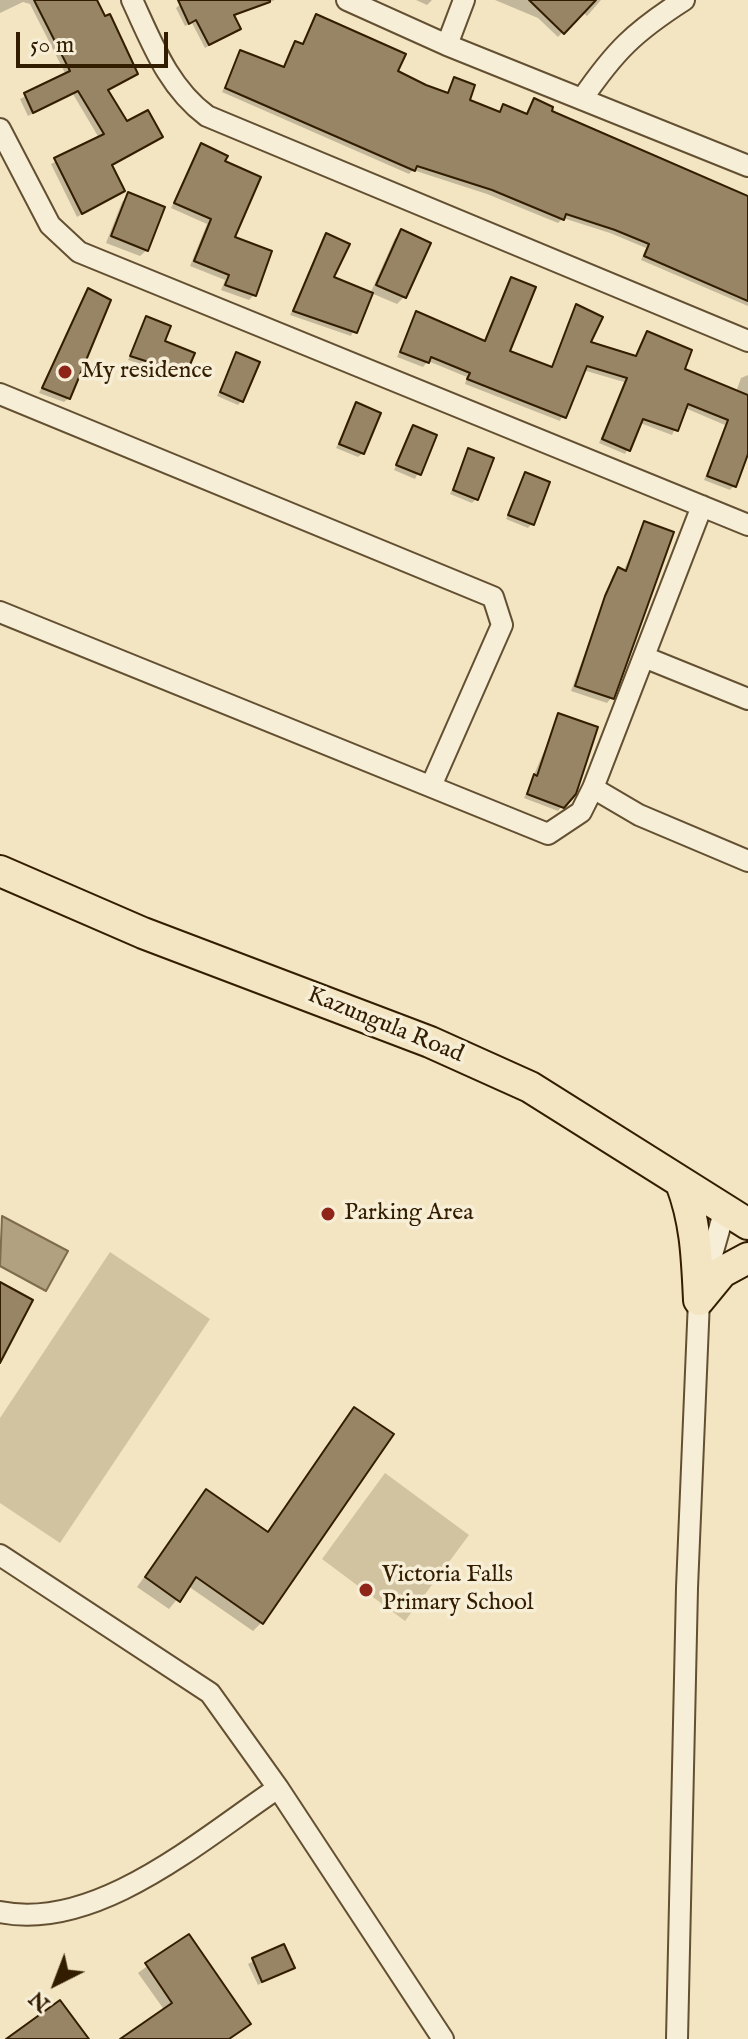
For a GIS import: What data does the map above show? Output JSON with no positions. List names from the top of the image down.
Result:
{
  "streets": {
    "main road": ["Kazungula Road"]
  },
  "places": ["My residence", "Parking Area", "Victoria Falls Primary School"],
  "scale_bar": "50 m",
  "north": "bottom left"
}
